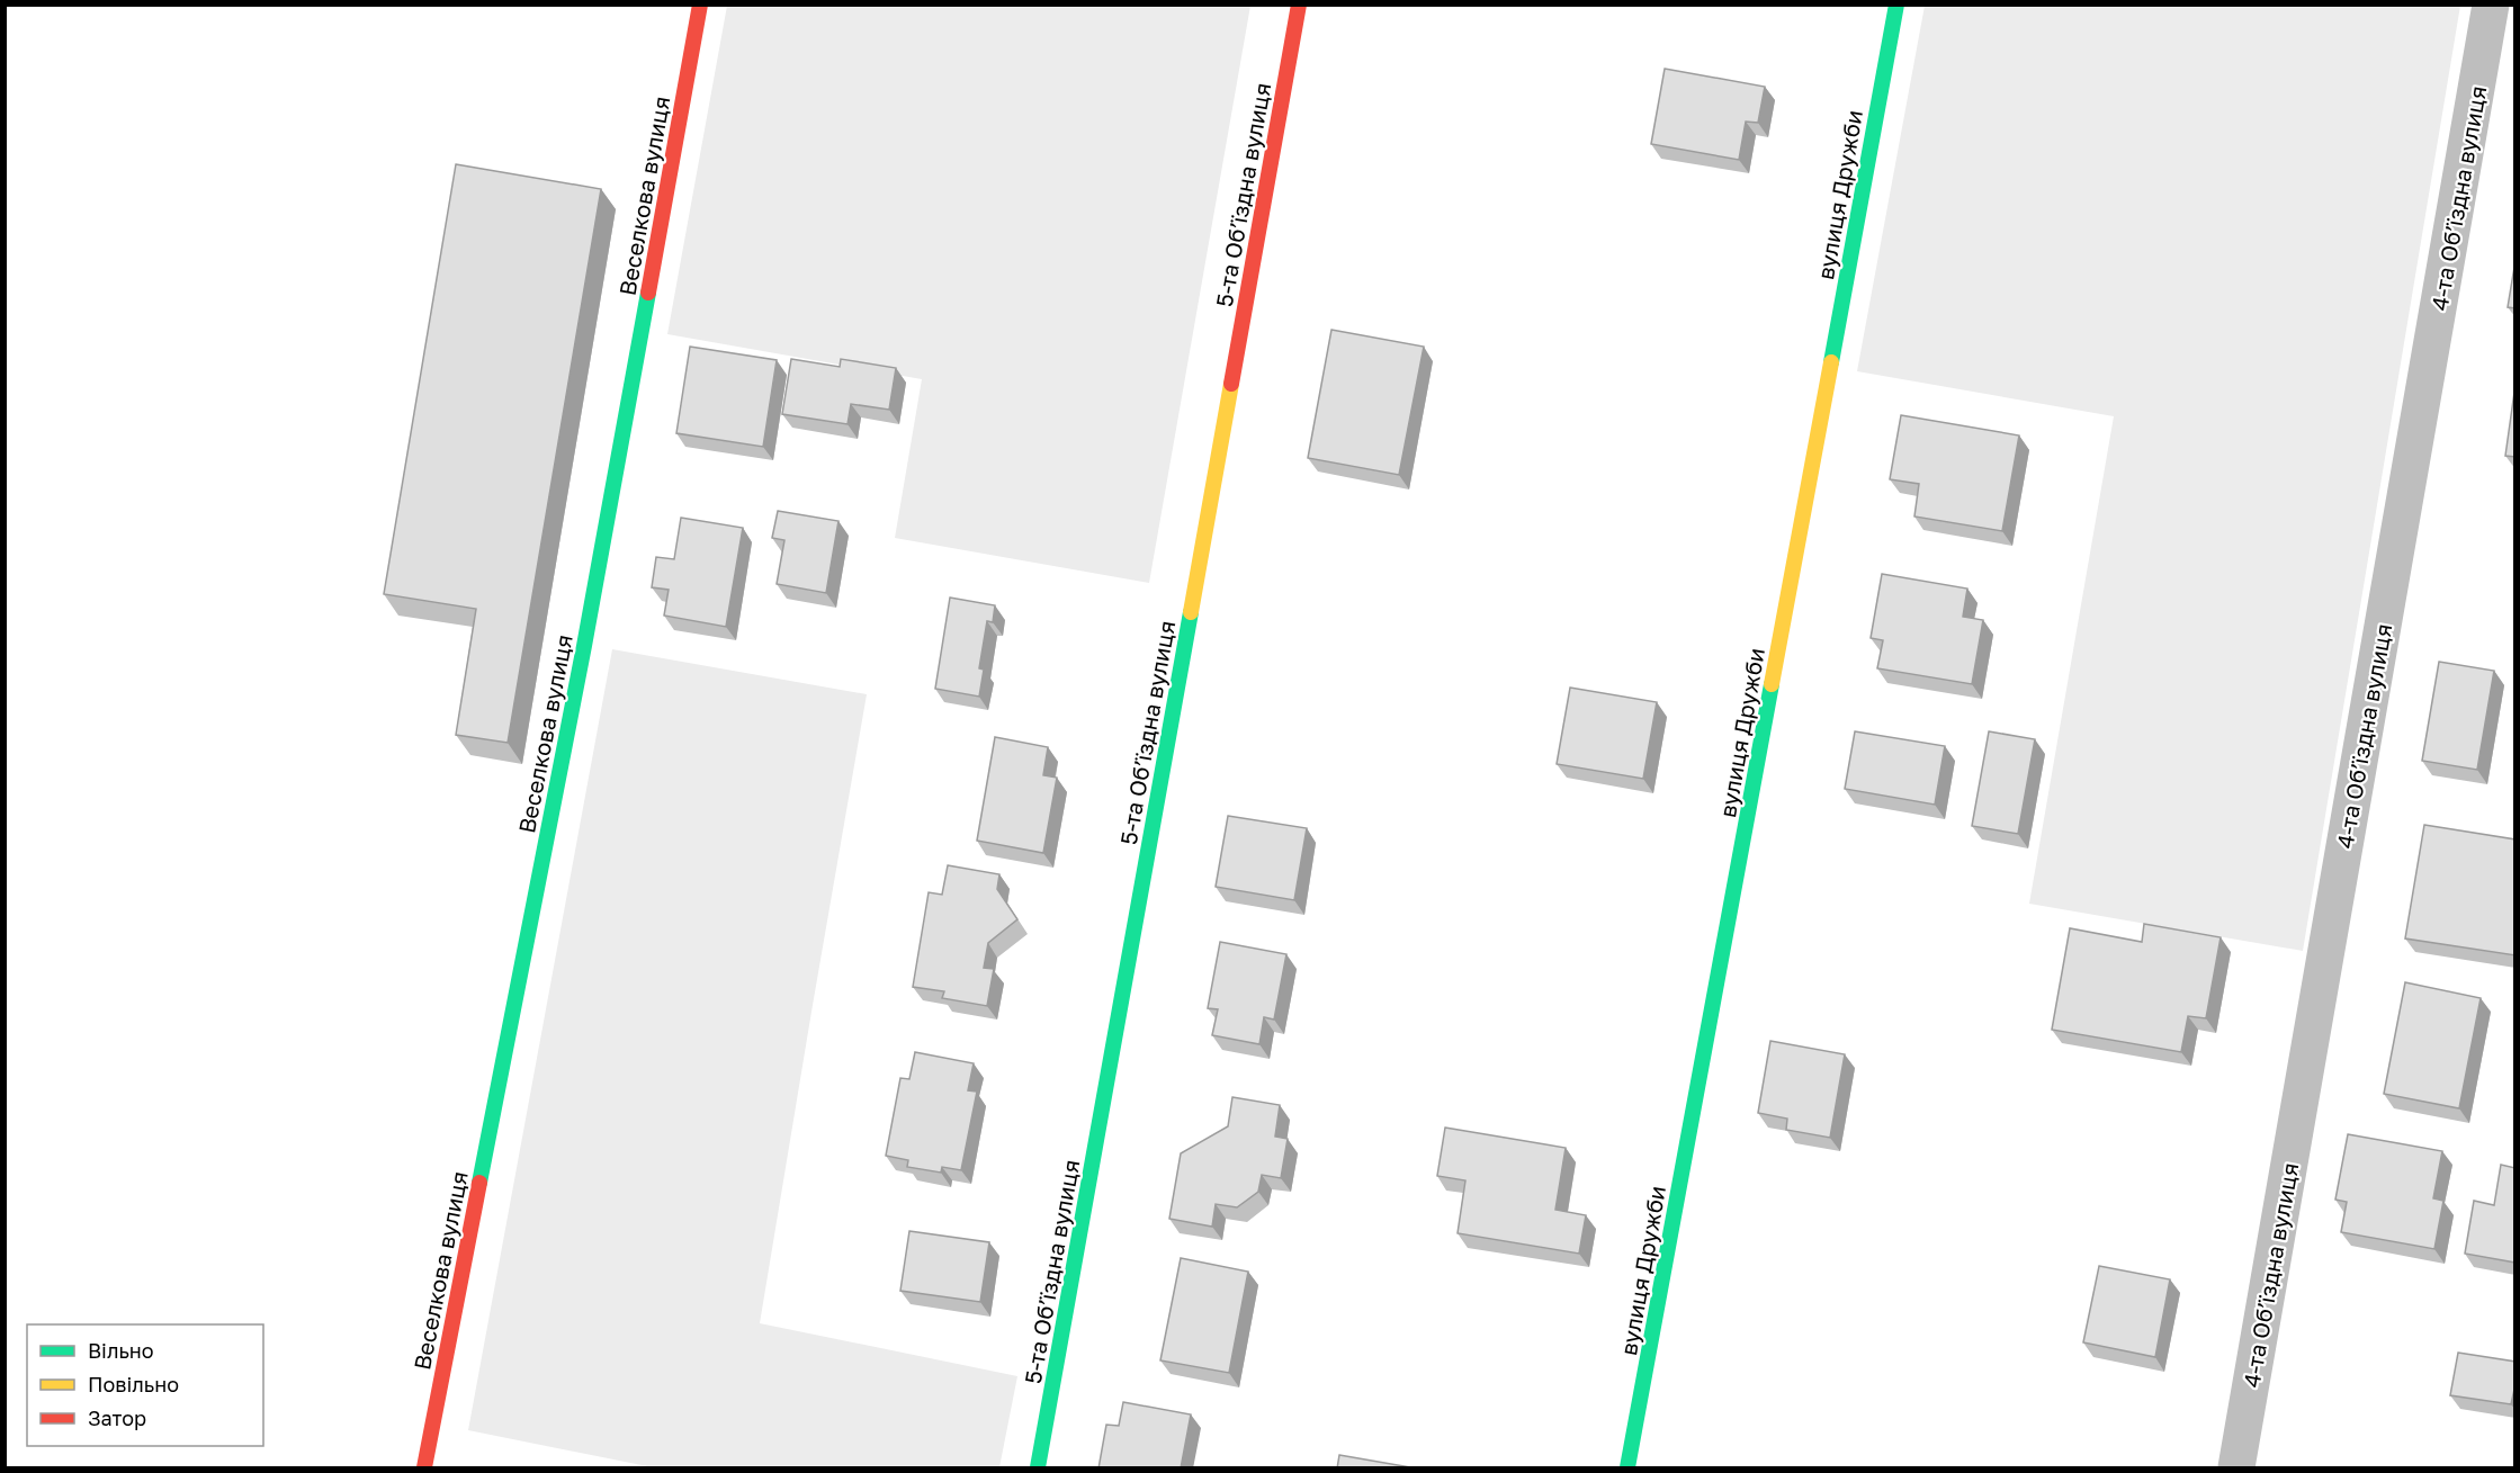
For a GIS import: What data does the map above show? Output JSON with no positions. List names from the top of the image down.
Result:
{
  "streets": {
    "street": [
      "5-та Обʼїздна вулиця",
      "вулиця Дружби",
      "Веселкова вулиця",
      "4-та Обʼїздна вулиця"
    ]
  },
  "legend": ["Вільно", "Повільно", "Затор"]
}
